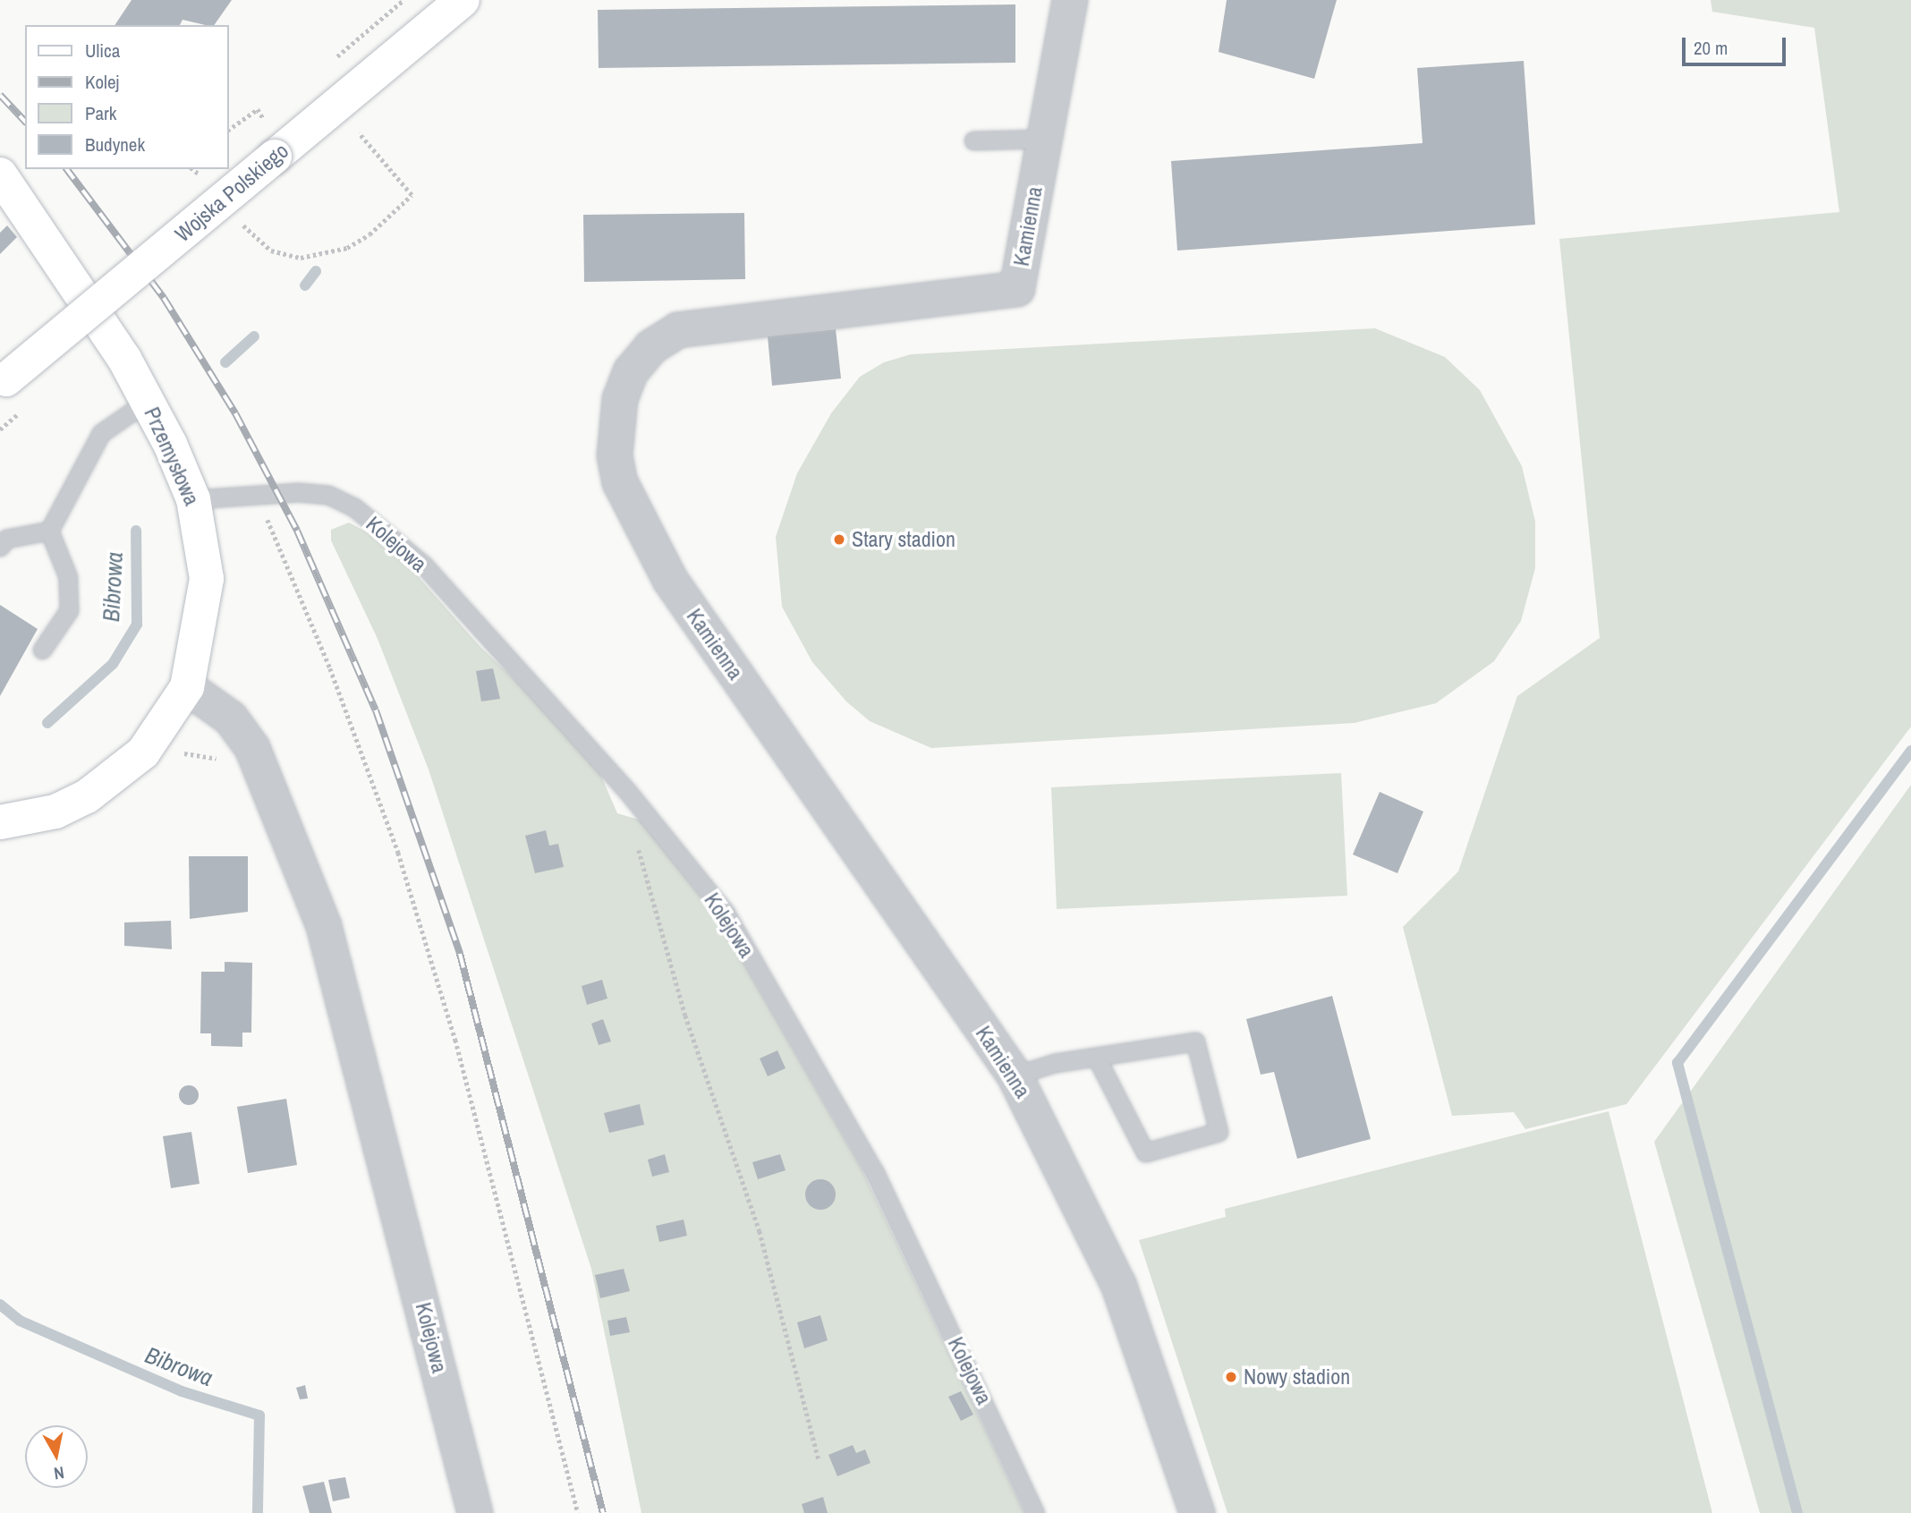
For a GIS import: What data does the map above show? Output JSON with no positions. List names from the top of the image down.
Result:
{
  "streets": {
    "main road": ["Wojska Polskiego", "Przemysłowa"],
    "street": ["Kamienna", "Kolejowa"]
  },
  "crossings": [
    ["Przemysłowa", "Kolejowa"]
  ],
  "water": ["Bibrowa"],
  "places": ["Stary stadion", "Nowy stadion"],
  "legend": [
    "Ulica",
    "Kolej",
    "Park",
    "Budynek"
  ],
  "scale_bar": "20 m",
  "north": "bottom"
}
